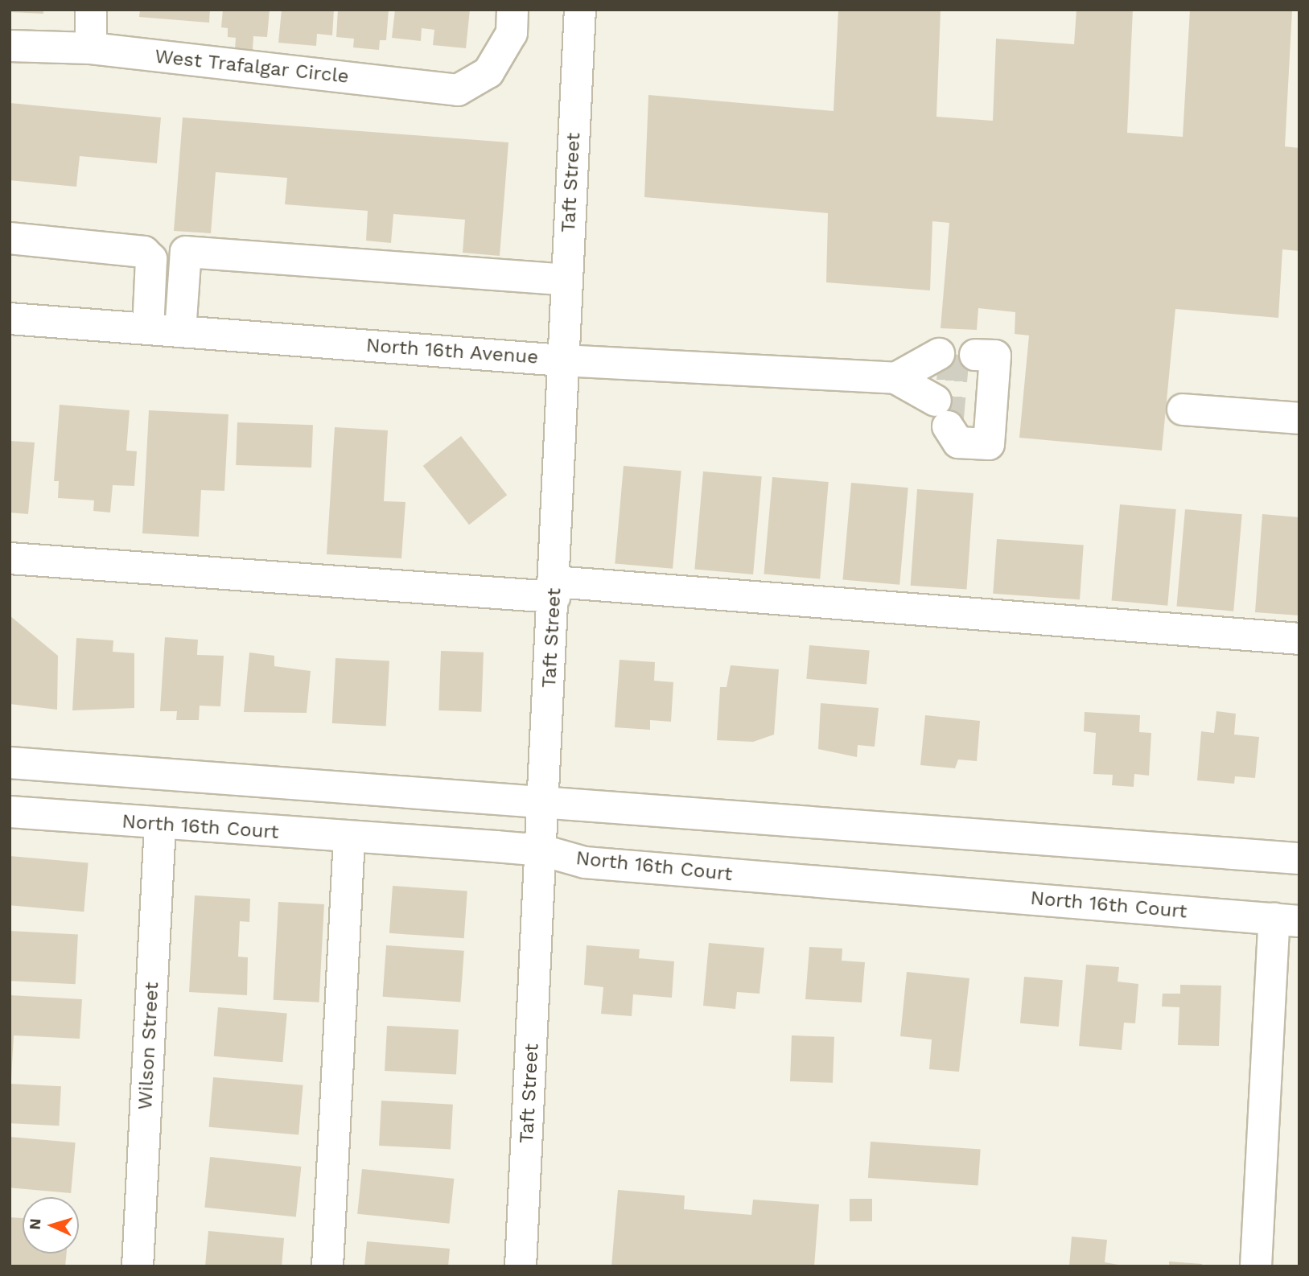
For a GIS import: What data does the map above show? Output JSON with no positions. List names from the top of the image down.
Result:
{
  "streets": {
    "street": [
      "West Trafalgar Circle",
      "Taft Street",
      "North 16th Avenue",
      "North 16th Court",
      "Wilson Street"
    ]
  },
  "crossings": [
    ["Taft Street", "North 16th Avenue"],
    ["Taft Street", "North 16th Court"],
    ["North 16th Court", "Wilson Street"]
  ],
  "north": "left"
}
